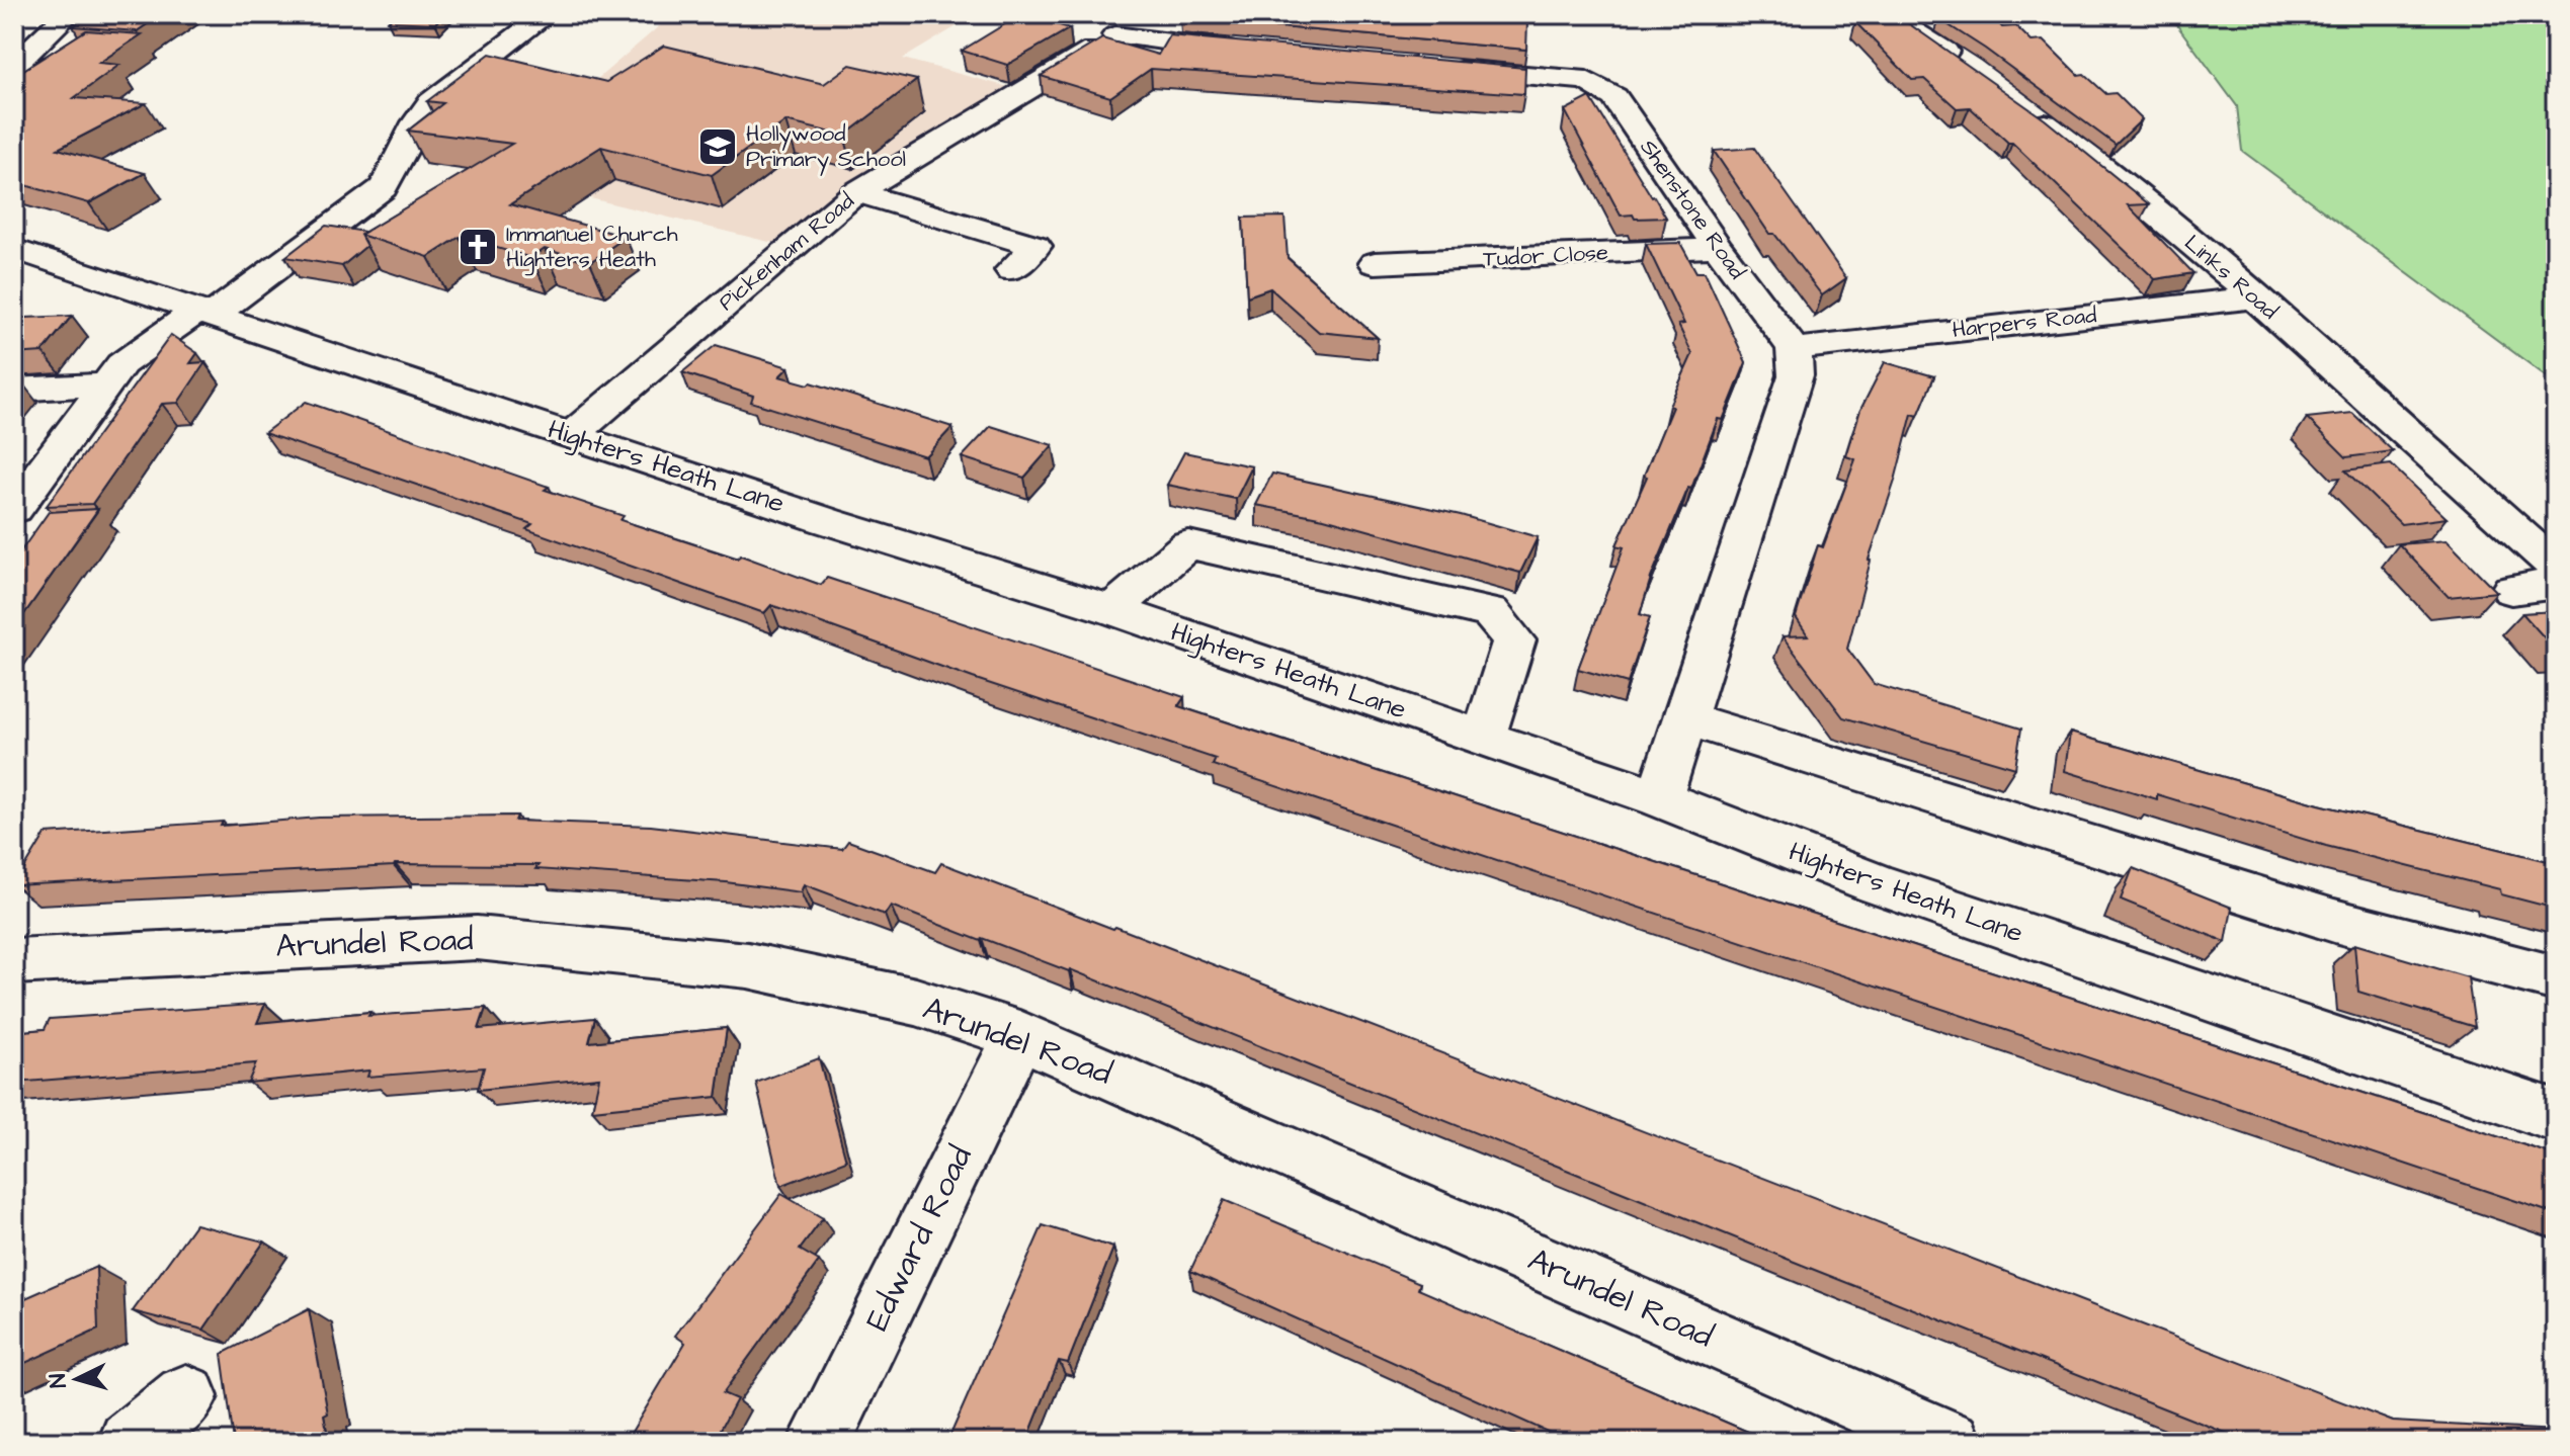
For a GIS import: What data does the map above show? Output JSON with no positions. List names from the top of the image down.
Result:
{
  "streets": {
    "street": [
      "Shenstone Road",
      "Pickenham Road",
      "Tudor Close",
      "Links Road",
      "Harpers Road",
      "Highters Heath Lane",
      "Arundel Road",
      "Edward Road"
    ]
  },
  "crossings": [
    ["Shenstone Road", "Tudor Close"],
    ["Shenstone Road", "Harpers Road"],
    ["Pickenham Road", "Highters Heath Lane"],
    ["Links Road", "Harpers Road"],
    ["Arundel Road", "Edward Road"]
  ],
  "places": {
    "school or university": ["Hollywood Primary School"],
    "church": ["Immanuel Church Highters Heath"]
  },
  "north": "left"
}
